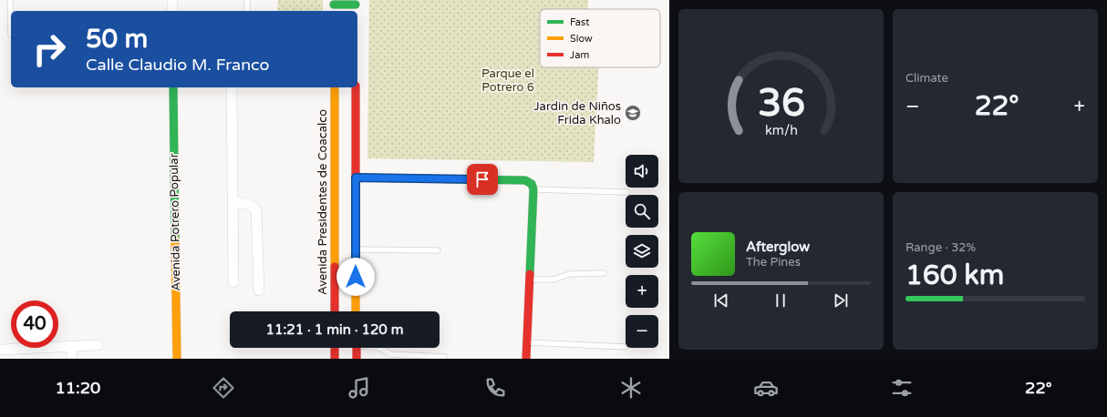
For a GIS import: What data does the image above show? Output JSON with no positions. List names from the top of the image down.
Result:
{
  "streets": {
    "street": ["Avenida Presidentes de Coacalco", "Avenida Potrero Popular"]
  },
  "parks": ["Parque el Potrero 6"],
  "places": {
    "school or university": ["Jardin de Niños Frida Khalo"]
  },
  "legend": ["Fast", "Slow", "Jam"],
  "page": {
    "tile": [
      "Climate",
      ["Range · 32%", "160 km"]
    ],
    "turn": ["50 m", "Calle Claudio M. Franco"],
    "heat": ["−", "22°", "+"],
    "map_buttons": ["+", "−"],
    "song": ["Afterglow", "The Pines"],
    "limit": "40",
    "trip": "11:21 · 1 min · 120 m",
    "tabs": ["11:20", "22°"],
    "gauge": ["36", "km/h"]
  }
}
